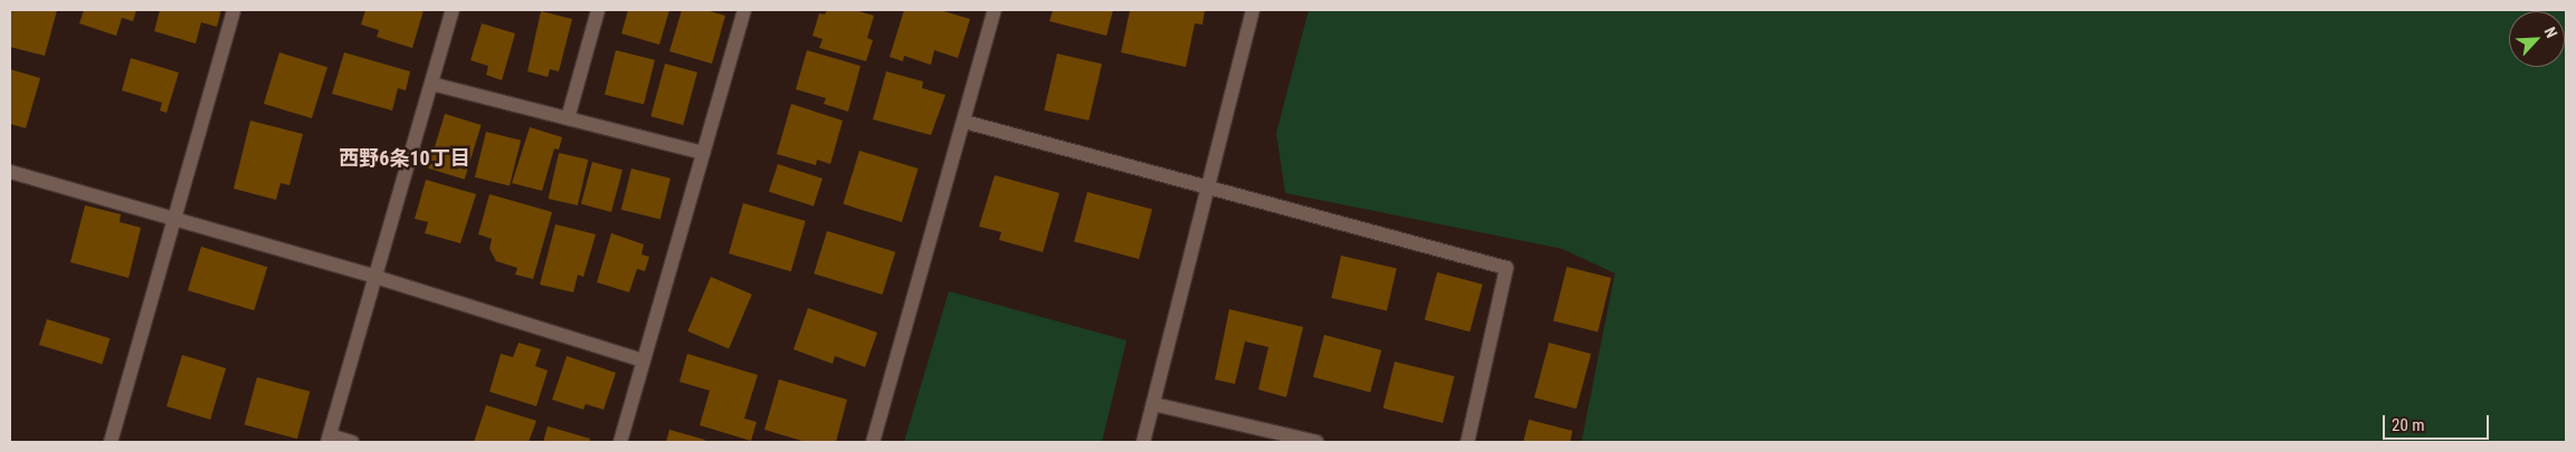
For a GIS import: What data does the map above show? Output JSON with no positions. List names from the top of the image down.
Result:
{
  "districts": ["西野6条10丁目"],
  "scale_bar": "20 m",
  "north": "top right"
}
